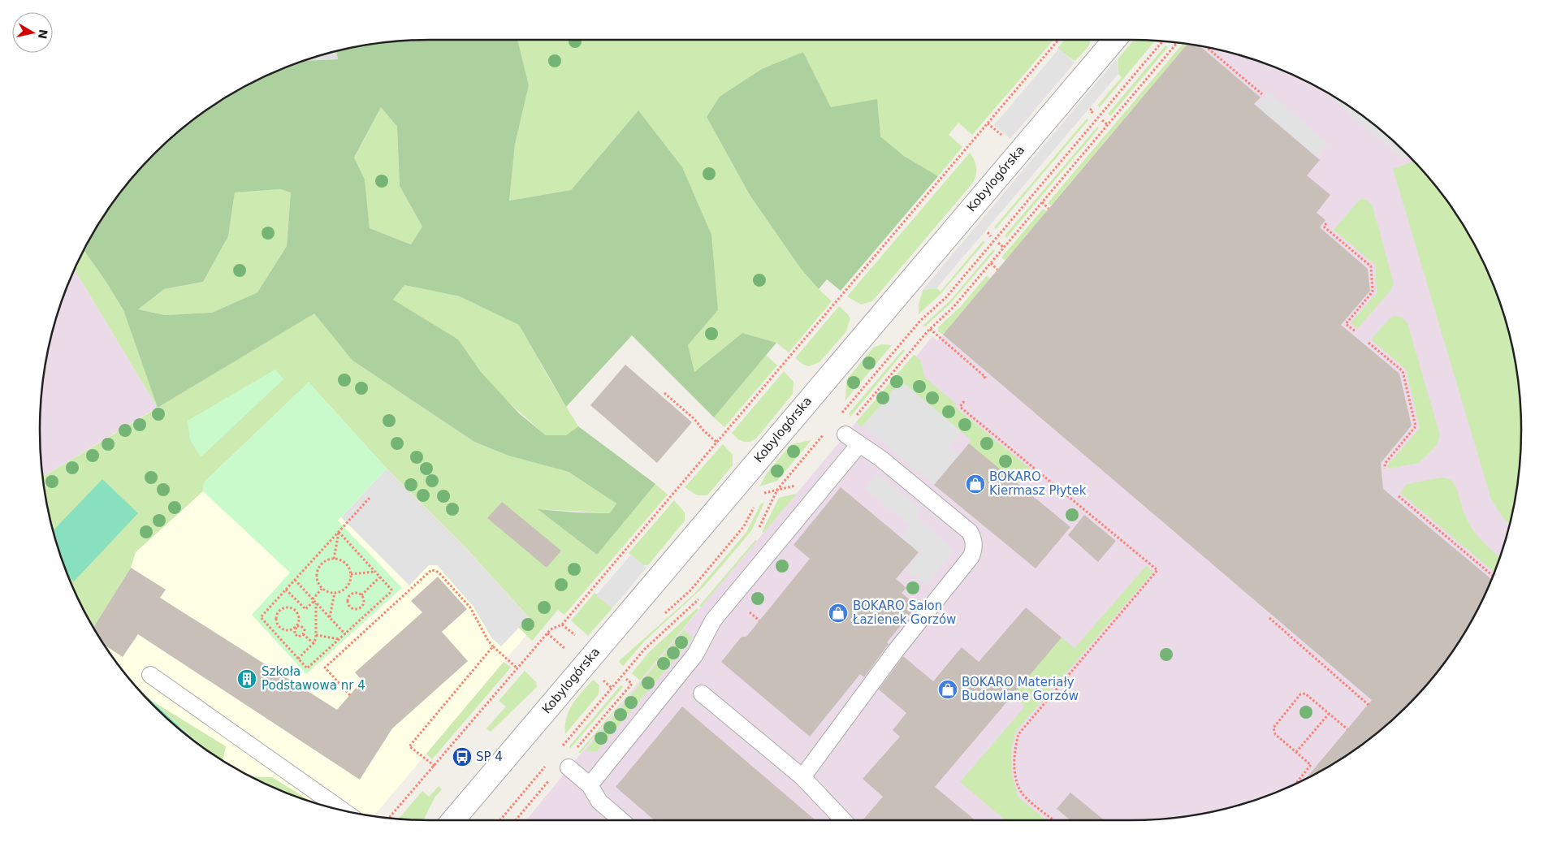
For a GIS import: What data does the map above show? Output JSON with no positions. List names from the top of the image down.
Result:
{
  "streets": {
    "street": ["Kobylogórska"]
  },
  "places": {
    "shop": ["BOKARO Kiermasz Płytek", "BOKARO Salon Łazienek Gorzów", "BOKARO Materiały Budowlane Gorzów"],
    "building": ["Szkoła Podstawowa nr 4"],
    "bus stop": ["SP 4"]
  },
  "north": "right"
}
